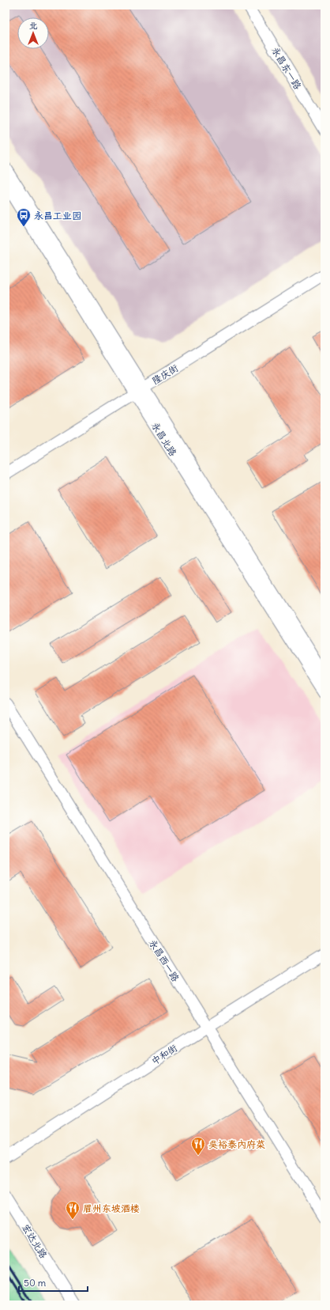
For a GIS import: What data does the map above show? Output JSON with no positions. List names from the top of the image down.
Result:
{
  "streets": {
    "street": [
      "永昌东一路",
      "隆庆街",
      "永昌北路",
      "永昌西一路",
      "中和街",
      "宏达北路"
    ]
  },
  "crossings": [
    ["隆庆街", "永昌北路"],
    ["永昌西一路", "中和街"]
  ],
  "places": {
    "bus stop": ["永昌工业园"],
    "restaurant": ["吴裕泰内府菜", "眉州东坡酒楼"]
  },
  "scale_bar": "50 m",
  "north": "top"
}
